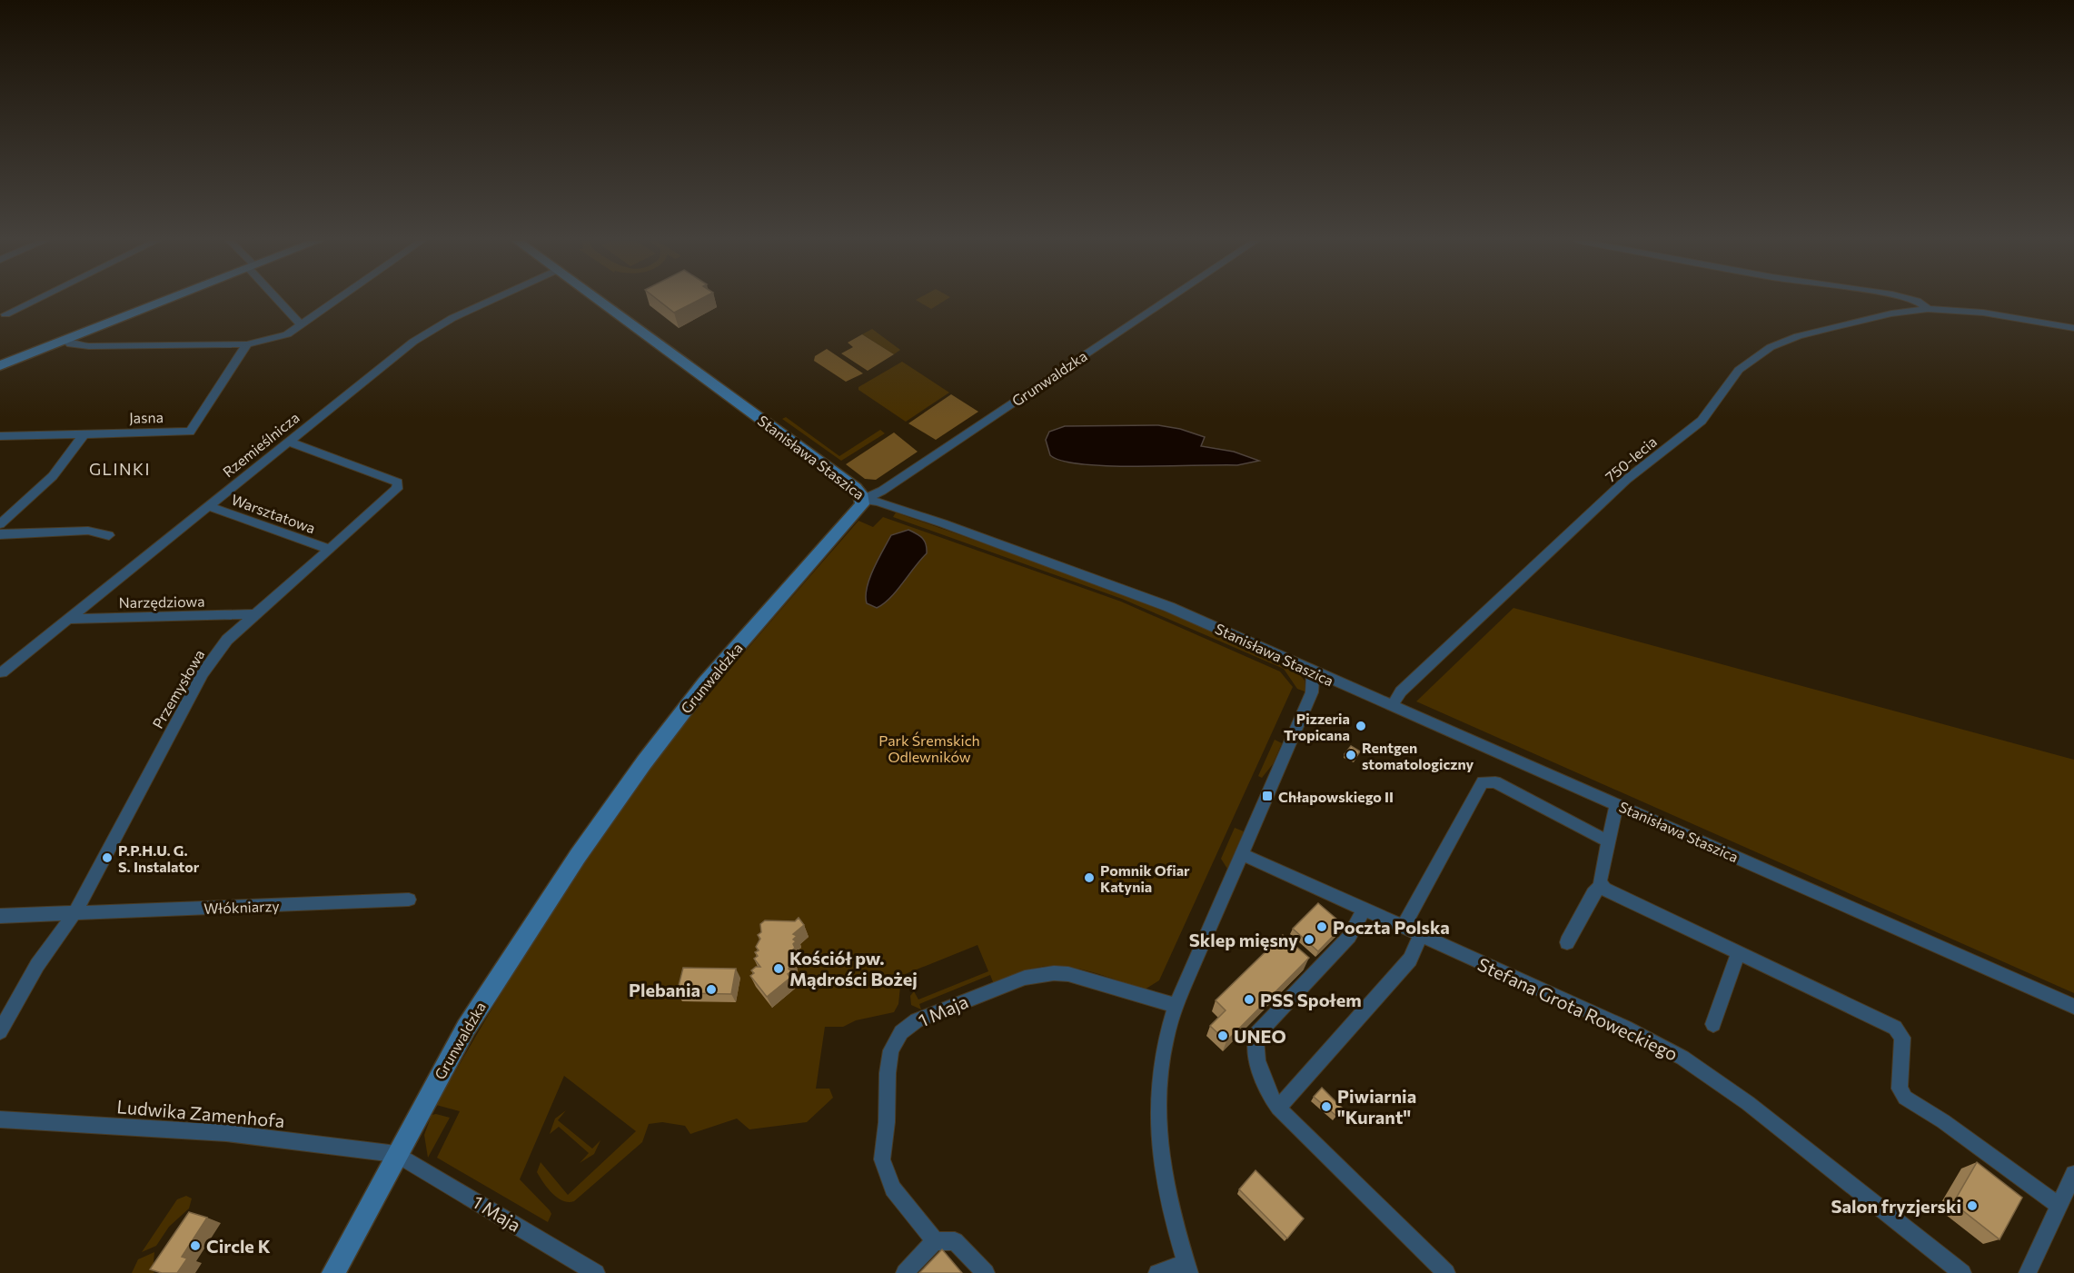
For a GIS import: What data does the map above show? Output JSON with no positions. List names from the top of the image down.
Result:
{
  "streets": {
    "main road": ["Grunwaldzka", "Stanisława Staszica"],
    "street": [
      "Jasna",
      "Rzemieślnicza",
      "750-lecia",
      "Warsztatowa",
      "Narzędziowa",
      "Przemysłowa",
      "Włókniarzy",
      "Stefana Grota Roweckiego",
      "1 Maja",
      "Ludwika Zamenhofa"
    ]
  },
  "crossings": [
    ["Grunwaldzka", "Stanisława Staszica"],
    ["Grunwaldzka", "1 Maja"],
    ["Grunwaldzka", "Ludwika Zamenhofa"],
    ["Rzemieślnicza", "Warsztatowa"],
    ["Rzemieślnicza", "Narzędziowa"],
    ["Rzemieślnicza", "Przemysłowa"],
    ["Stanisława Staszica", "750-lecia"],
    ["Warsztatowa", "Przemysłowa"],
    ["Narzędziowa", "Przemysłowa"],
    ["Przemysłowa", "Włókniarzy"],
    ["1 Maja", "Ludwika Zamenhofa"]
  ],
  "districts": ["GLINKI"],
  "parks": ["Park Śremskich Odlewników"],
  "places": {
    "other": [
      "Pizzeria Tropicana",
      "Rentgen stomatologiczny",
      "P.P.H.U. G. S. Instalator",
      "Pomnik Ofiar Katynia",
      "Poczta Polska",
      "Sklep mięsny",
      "Kościół pw. Mądrości Bożej",
      "Plebania",
      "PSS Społem",
      "UNEO",
      "Piwiarnia \"Kurant\"",
      "Salon fryzjerski",
      "Circle K"
    ],
    "transit": ["Chłapowskiego II"]
  }
}
